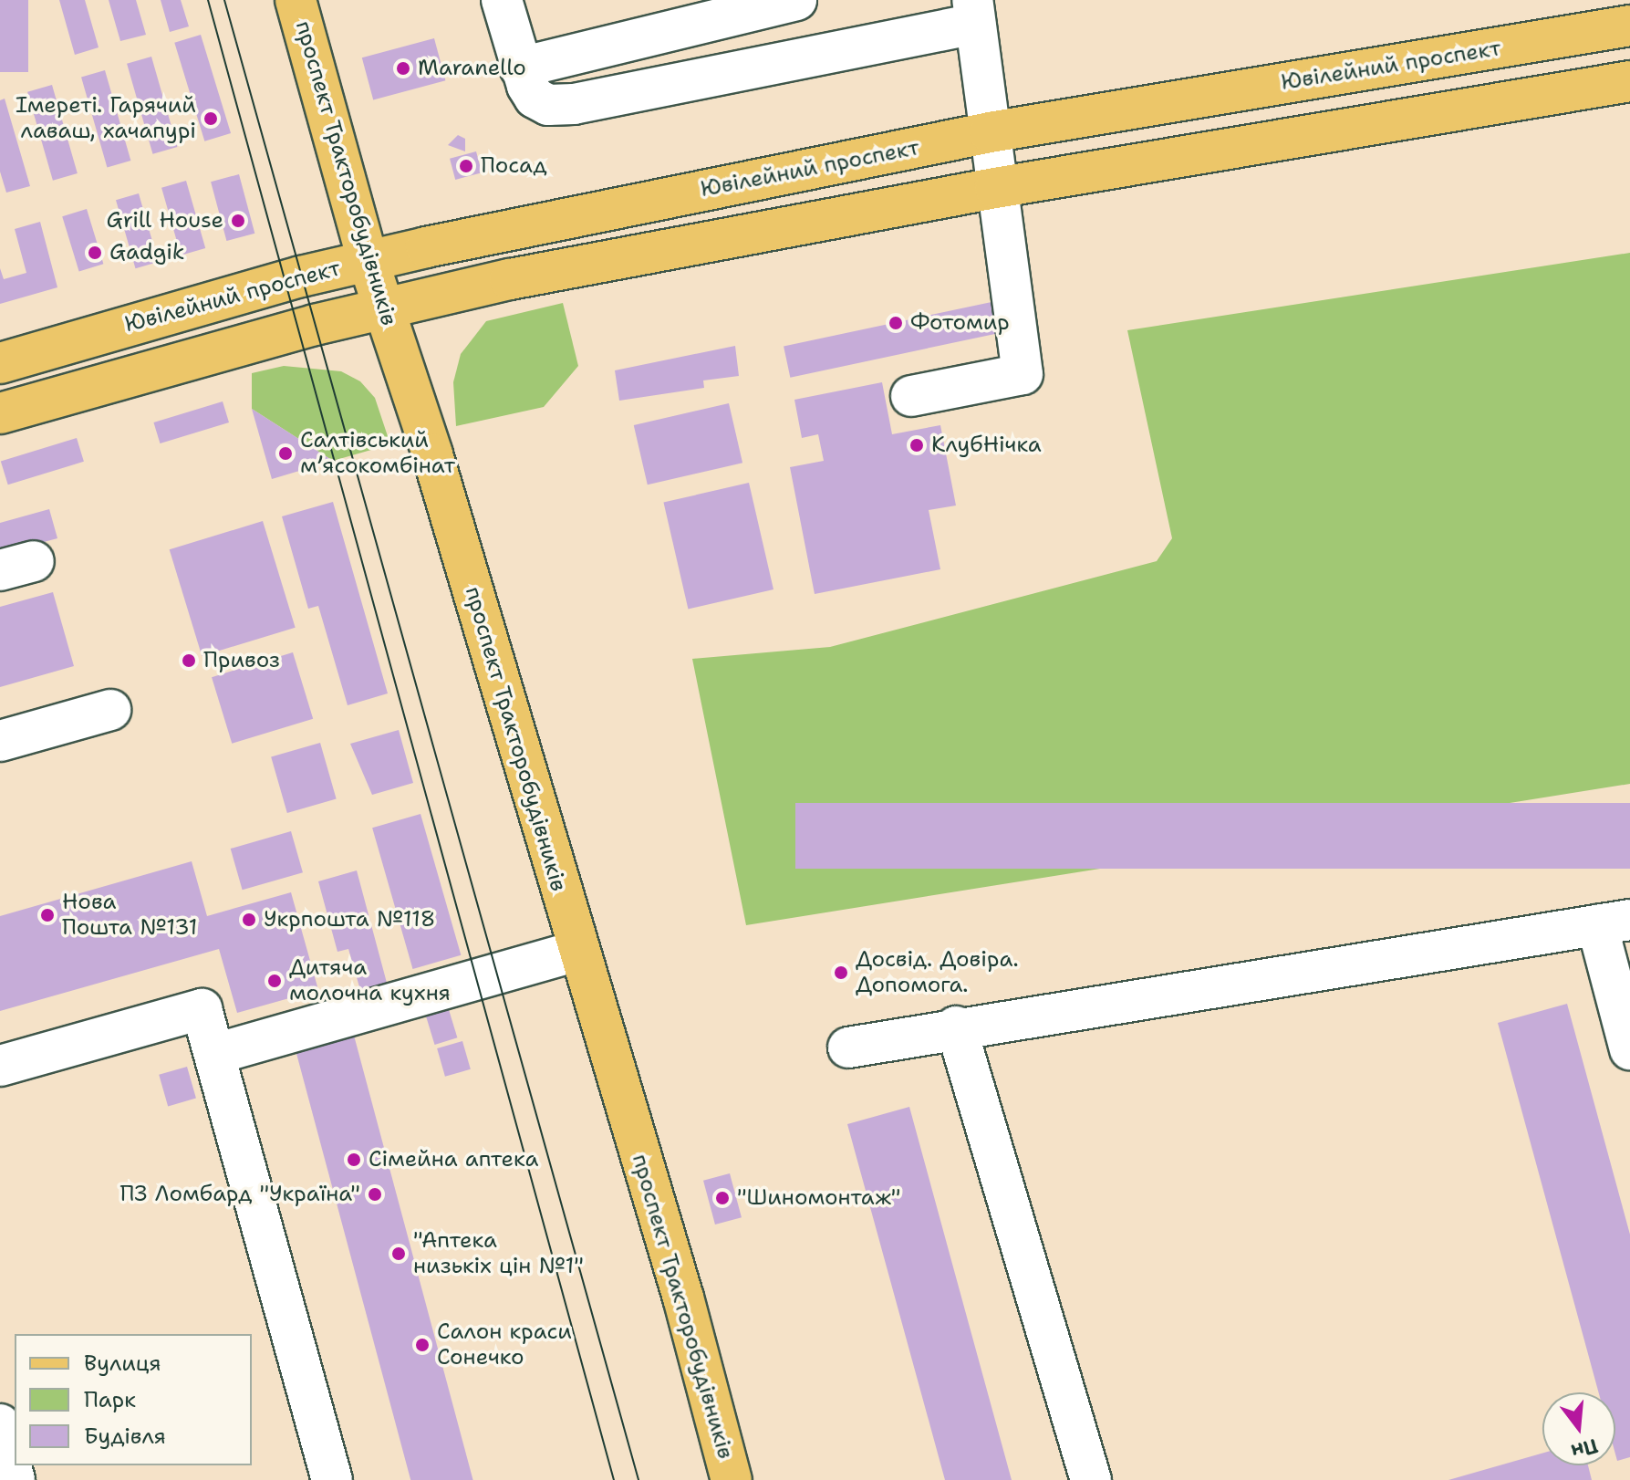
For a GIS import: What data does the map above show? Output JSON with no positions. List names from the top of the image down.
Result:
{
  "streets": {
    "main road": ["Ювілейний проспект", "проспект Тракторобудівників"]
  },
  "crossings": [
    ["Ювілейний проспект", "проспект Тракторобудівників"]
  ],
  "places": [
    "Maranello",
    "Імереті. Гарячий лаваш, хачапурі",
    "Посад",
    "Grill House",
    "Gadgik",
    "Фотомир",
    "КлубНічка",
    "Салтівський мʼясокомбінат",
    "Привоз",
    "Нова Пошта №131",
    "Укрпошта №118",
    "Досвід. Довіра. Допомога.",
    "Дитяча молочна кухня",
    "Сімейна аптека",
    "ПЗ Ломбард \"Україна\"",
    "\"Шиномонтаж\"",
    "\"Аптека низькіх цін №1\"",
    "Салон краси Сонечко"
  ],
  "legend": ["Вулиця", "Парк", "Будівля"],
  "north": "bottom"
}
